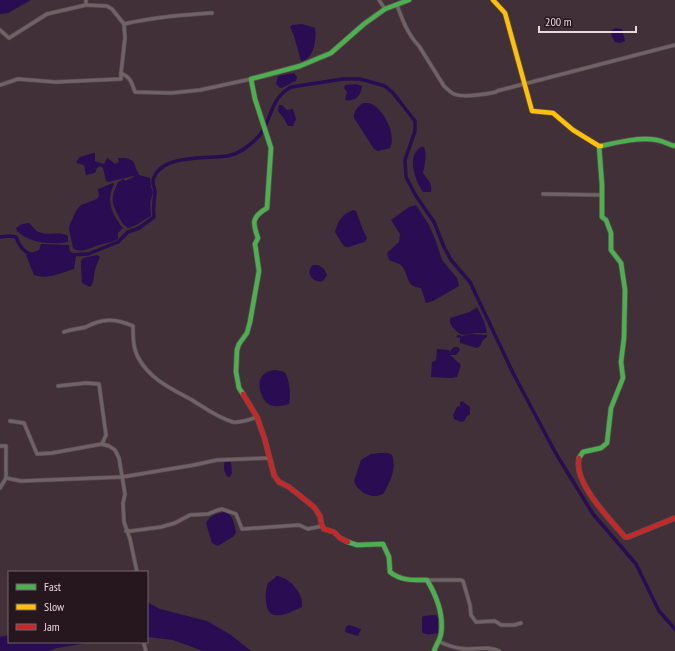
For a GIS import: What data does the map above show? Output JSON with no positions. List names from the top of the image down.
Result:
{
  "legend": ["Fast", "Slow", "Jam"],
  "scale_bar": "200 m"
}
